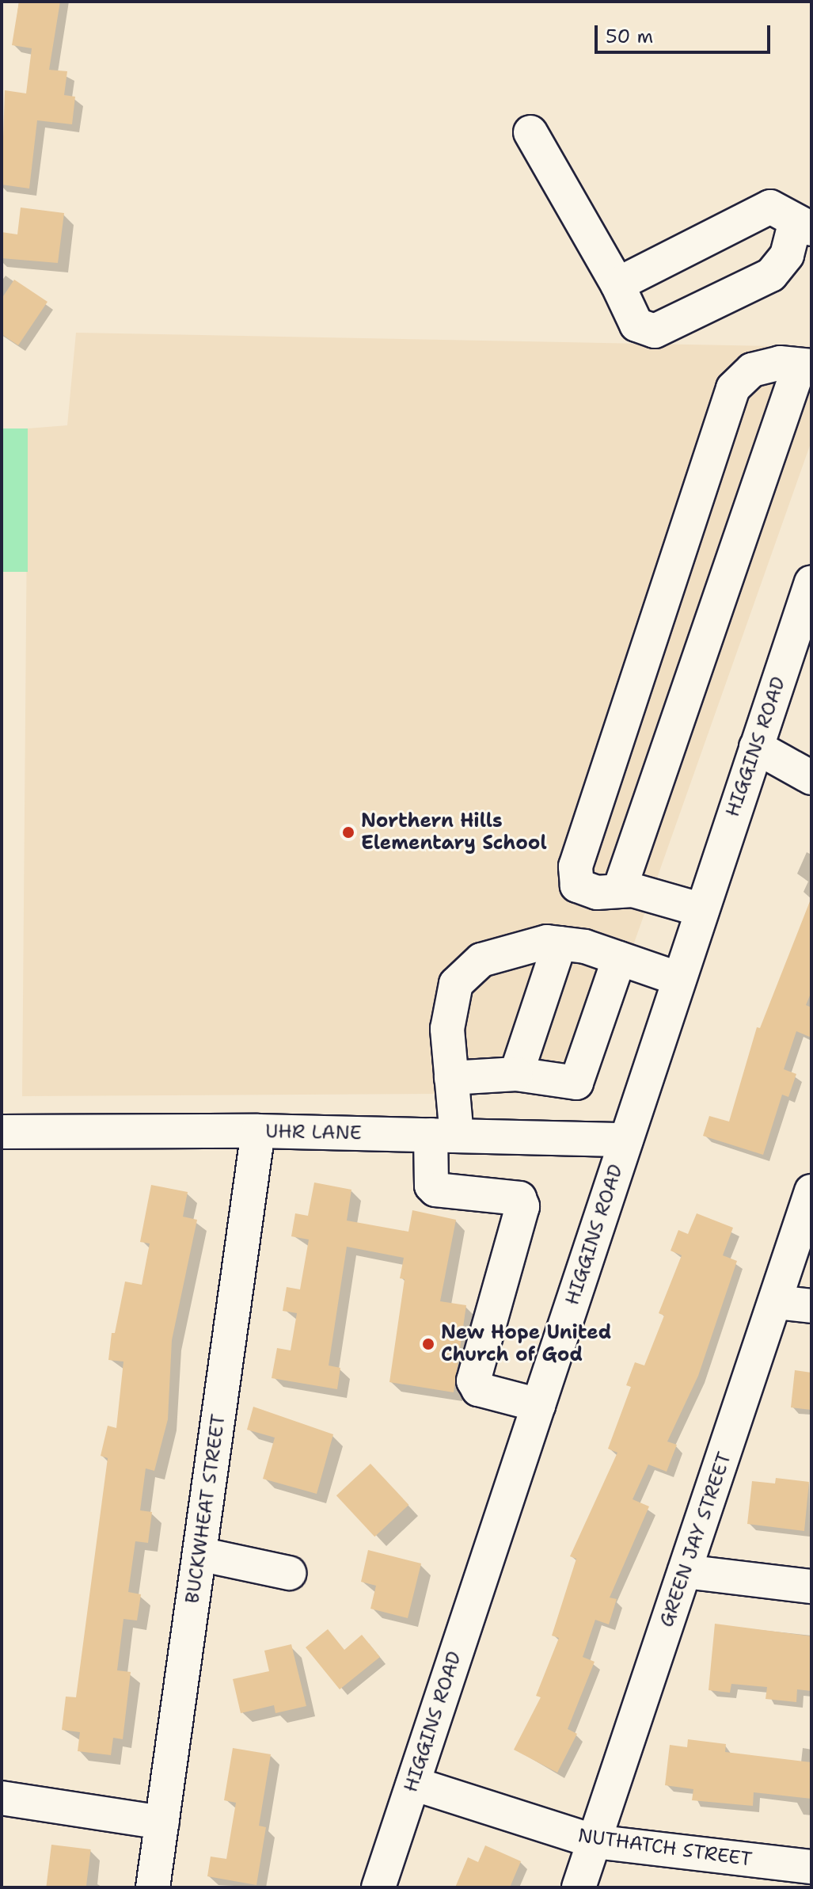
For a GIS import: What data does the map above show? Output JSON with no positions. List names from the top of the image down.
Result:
{
  "streets": {
    "street": [
      "HIGGINS ROAD",
      "UHR LANE",
      "BUCKWHEAT STREET",
      "GREEN JAY STREET",
      "NUTHATCH STREET"
    ]
  },
  "crossings": [
    ["HIGGINS ROAD", "UHR LANE"],
    ["HIGGINS ROAD", "NUTHATCH STREET"],
    ["UHR LANE", "BUCKWHEAT STREET"],
    ["GREEN JAY STREET", "NUTHATCH STREET"]
  ],
  "places": ["Northern Hills Elementary School", "New Hope United Church of God"],
  "scale_bar": "50 m"
}
